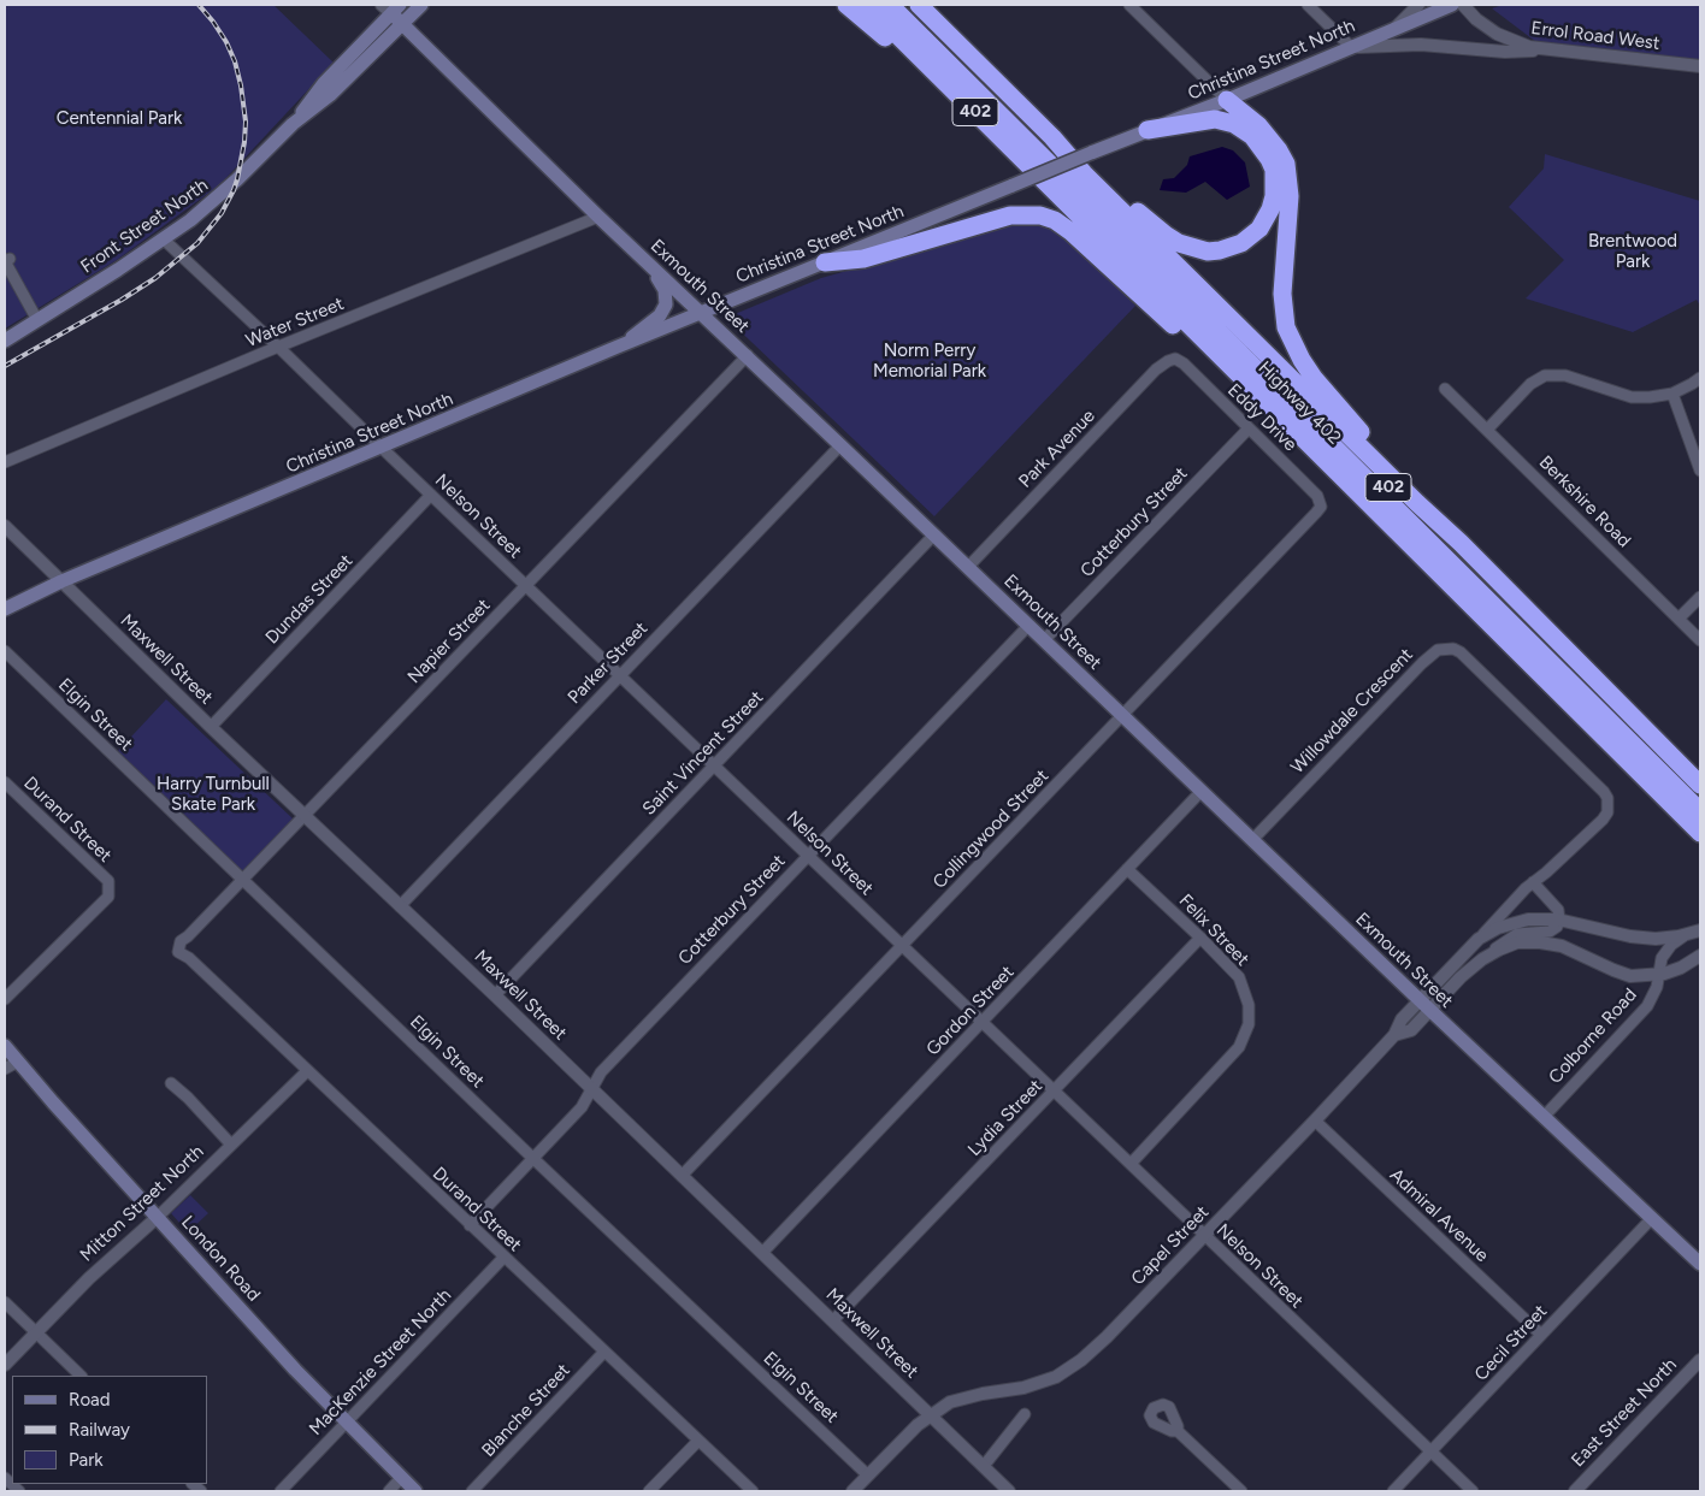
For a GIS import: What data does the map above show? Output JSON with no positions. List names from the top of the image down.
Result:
{
  "streets": {
    "highway": ["402", "Highway 402"],
    "main road": [
      "Christina Street North",
      "Front Street North",
      "Exmouth Street",
      "London Road"
    ],
    "street": [
      "Errol Road West",
      "Water Street",
      "Eddy Drive",
      "Park Avenue",
      "Berkshire Road",
      "Nelson Street",
      "Cotterbury Street",
      "Dundas Street",
      "Napier Street",
      "Maxwell Street",
      "Parker Street",
      "Willowdale Crescent",
      "Elgin Street",
      "Saint Vincent Street",
      "Durand Street",
      "Collingwood Street",
      "Felix Street",
      "Gordon Street",
      "Colborne Road",
      "Lydia Street",
      "Mitton Street North",
      "Admiral Avenue",
      "Capel Street",
      "Cecil Street",
      "MacKenzie Street North",
      "Blanche Street",
      "East Street North"
    ]
  },
  "crossings": [
    ["Christina Street North", "Exmouth Street"],
    ["Christina Street North", "Nelson Street"],
    ["Christina Street North", "Maxwell Street"],
    ["Front Street North", "Exmouth Street"],
    ["Front Street North", "Nelson Street"],
    ["Exmouth Street", "Water Street"],
    ["Exmouth Street", "Park Avenue"],
    ["Exmouth Street", "Cotterbury Street"],
    ["Exmouth Street", "Napier Street"],
    ["Exmouth Street", "Parker Street"],
    ["Exmouth Street", "Willowdale Crescent"],
    ["Exmouth Street", "Saint Vincent Street"],
    ["Exmouth Street", "Collingwood Street"],
    ["Exmouth Street", "Gordon Street"],
    ["Exmouth Street", "Colborne Road"],
    ["Exmouth Street", "Capel Street"],
    ["Exmouth Street", "Cecil Street"],
    ["Water Street", "Nelson Street"],
    ["Eddy Drive", "Park Avenue"],
    ["Eddy Drive", "Cotterbury Street"],
    ["Eddy Drive", "Collingwood Street"],
    ["Nelson Street", "Cotterbury Street"],
    ["Nelson Street", "Dundas Street"],
    ["Nelson Street", "Napier Street"],
    ["Nelson Street", "Parker Street"],
    ["Nelson Street", "Saint Vincent Street"],
    ["Nelson Street", "Collingwood Street"],
    ["Nelson Street", "Felix Street"],
    ["Nelson Street", "Gordon Street"],
    ["Nelson Street", "Lydia Street"],
    ["Nelson Street", "Capel Street"],
    ["Nelson Street", "Cecil Street"],
    ["Cotterbury Street", "Maxwell Street"],
    ["Cotterbury Street", "Elgin Street"],
    ["Cotterbury Street", "Durand Street"],
    ["Dundas Street", "Maxwell Street"],
    ["Napier Street", "Maxwell Street"],
    ["Napier Street", "Elgin Street"],
    ["Napier Street", "Durand Street"],
    ["Maxwell Street", "Parker Street"],
    ["Maxwell Street", "Saint Vincent Street"],
    ["Maxwell Street", "Collingwood Street"],
    ["Maxwell Street", "Gordon Street"],
    ["Maxwell Street", "Lydia Street"],
    ["Maxwell Street", "Capel Street"],
    ["Willowdale Crescent", "Capel Street"],
    ["Elgin Street", "Capel Street"],
    ["Durand Street", "Mitton Street North"],
    ["Durand Street", "MacKenzie Street North"],
    ["Durand Street", "Blanche Street"],
    ["Felix Street", "Gordon Street"],
    ["Felix Street", "Lydia Street"],
    ["Colborne Road", "Capel Street"],
    ["Mitton Street North", "London Road"],
    ["Admiral Avenue", "Capel Street"],
    ["Admiral Avenue", "Cecil Street"],
    ["London Road", "MacKenzie Street North"]
  ],
  "parks": [
    "Centennial Park",
    "Brentwood Park",
    "Norm Perry Memorial Park",
    "Harry Turnbull Skate Park"
  ],
  "legend": ["Road", "Railway", "Park"]
}
